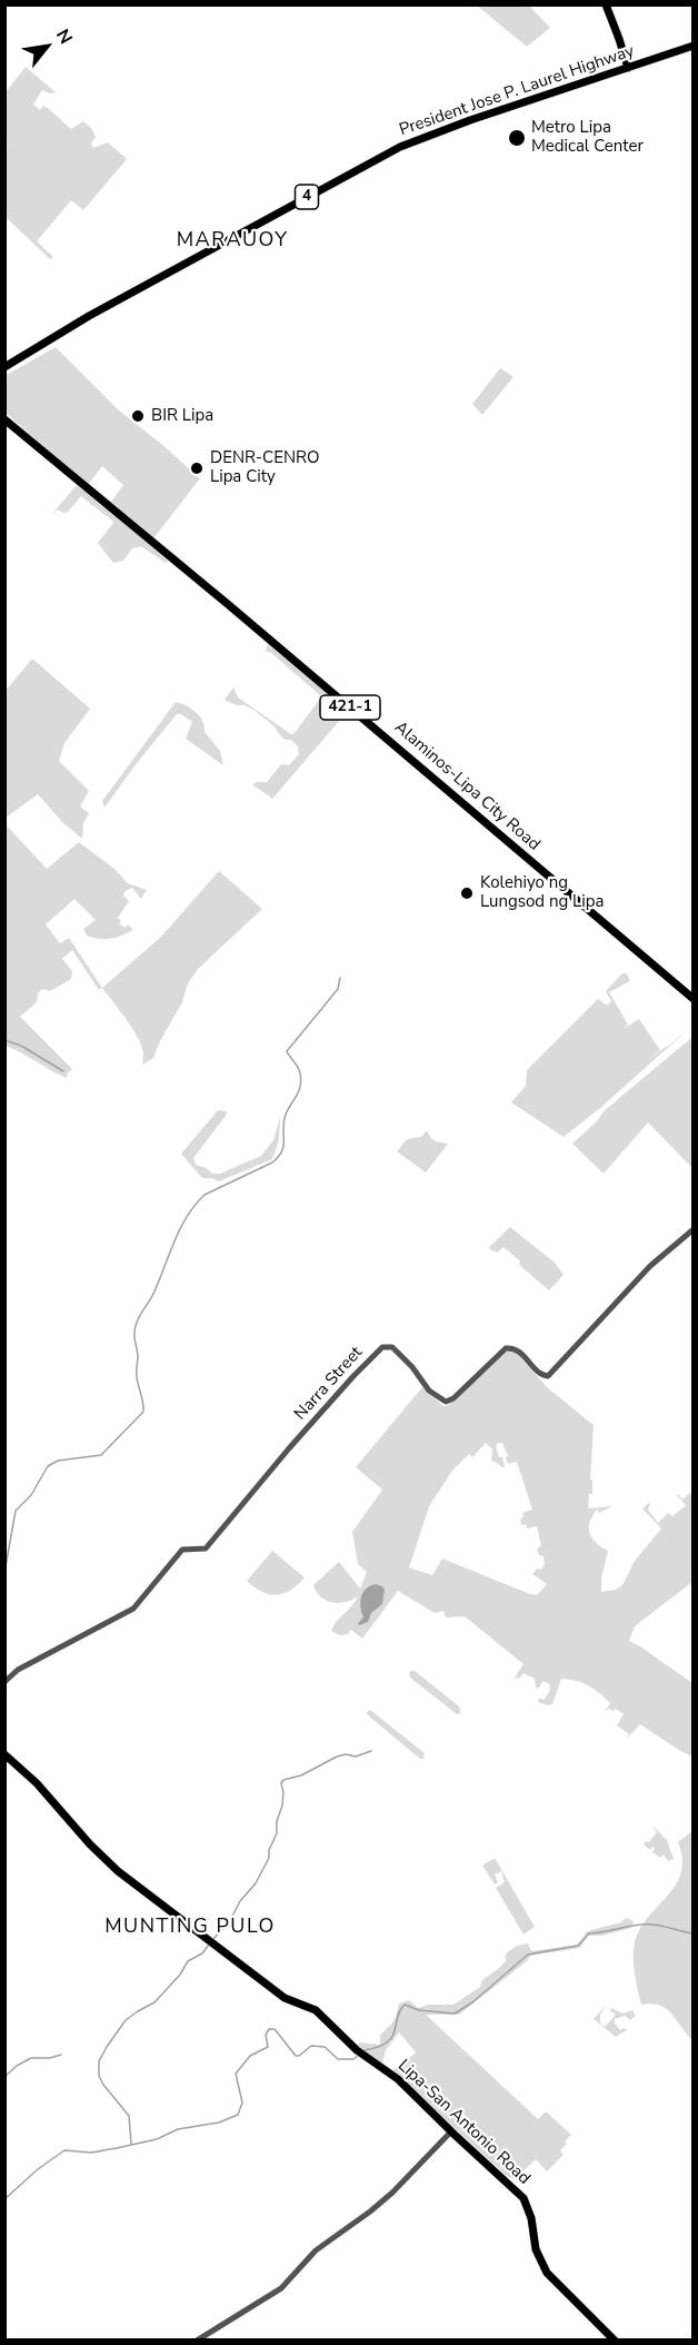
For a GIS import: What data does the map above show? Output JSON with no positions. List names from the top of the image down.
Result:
{
  "streets": {
    "main road": [
      "President Jose P. Laurel Highway",
      "4",
      "421-1",
      "Alaminos-Lipa City Road",
      "Lipa-San Antonio Road"
    ],
    "street": ["Narra Street"]
  },
  "districts": ["MARAUOY", "MUNTING PULO"],
  "places": [
    "Metro Lipa Medical Center",
    "BIR Lipa",
    "DENR-CENRO Lipa City",
    "Kolehiyo ng Lungsod ng Lipa"
  ],
  "north": "top right"
}
